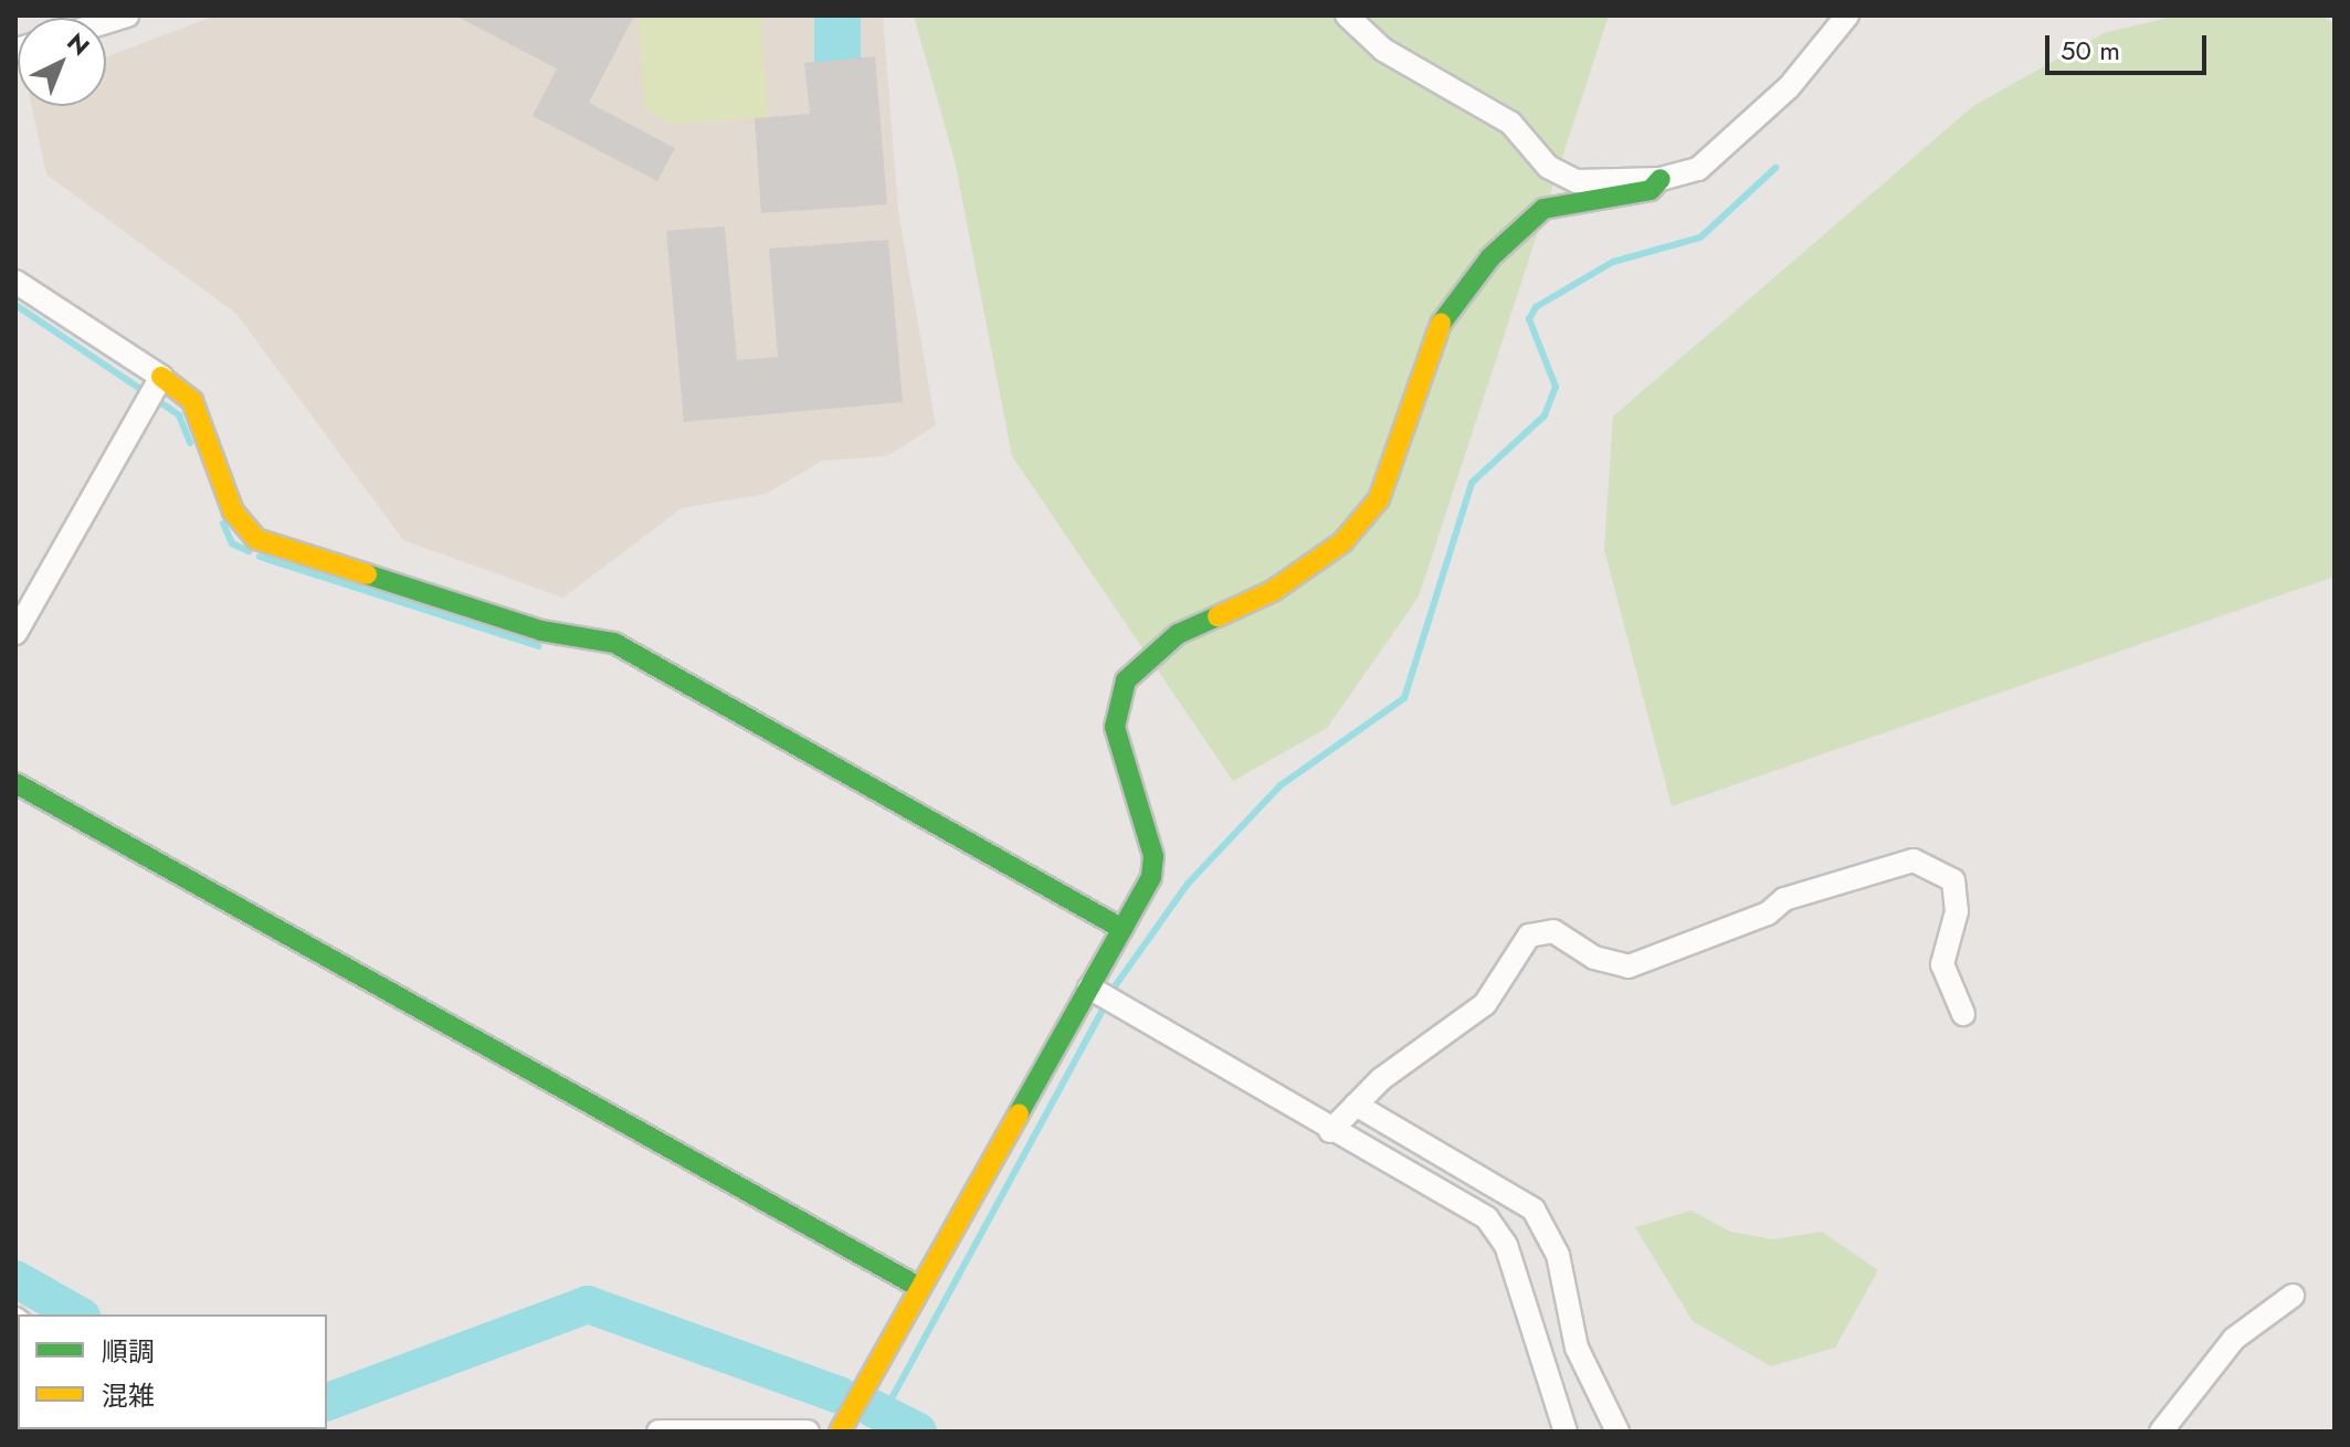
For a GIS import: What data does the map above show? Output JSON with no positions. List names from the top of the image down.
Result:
{
  "legend": ["順調", "混雑"],
  "scale_bar": "50 m",
  "north": "top right"
}
